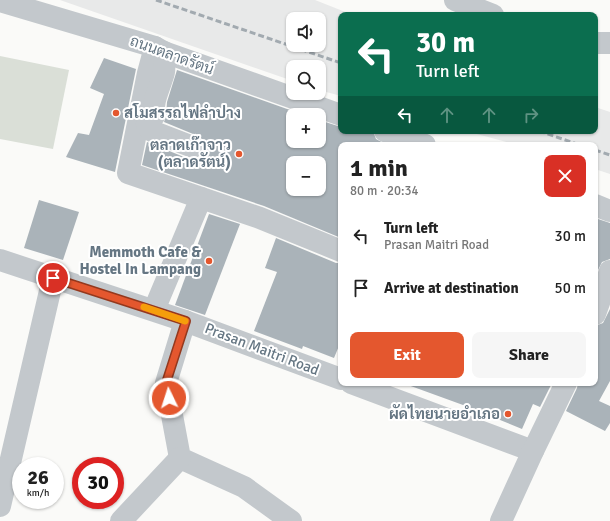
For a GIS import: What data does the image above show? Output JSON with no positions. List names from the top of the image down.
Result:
{
  "streets": {
    "street": ["ถนนตลาดรัตน์", "Prasan Maitri Road"]
  },
  "places": [
    "สโมสรรถไฟลำปาง",
    "ตลาดเก๊าจาว (ตลาดรัตน์)",
    "Memmoth Cafe & Hostel In Lampang",
    "ผัดไทยนายอำเภอ"
  ],
  "page": {
    "map_buttons": ["+", "−"],
    "turn": ["30 m", "Turn left"],
    "heading": ["1 min", "80 m · 20:34"],
    "list": [
      {
        "name": "Turn left",
        "note": "Prasan Maitri Road",
        "value": "30 m"
      },
      {
        "name": "Arrive at destination",
        "value": "50 m"
      }
    ],
    "buttons": ["Exit", "Share"],
    "speed": "26 km/h",
    "limit": "30"
  }
}
